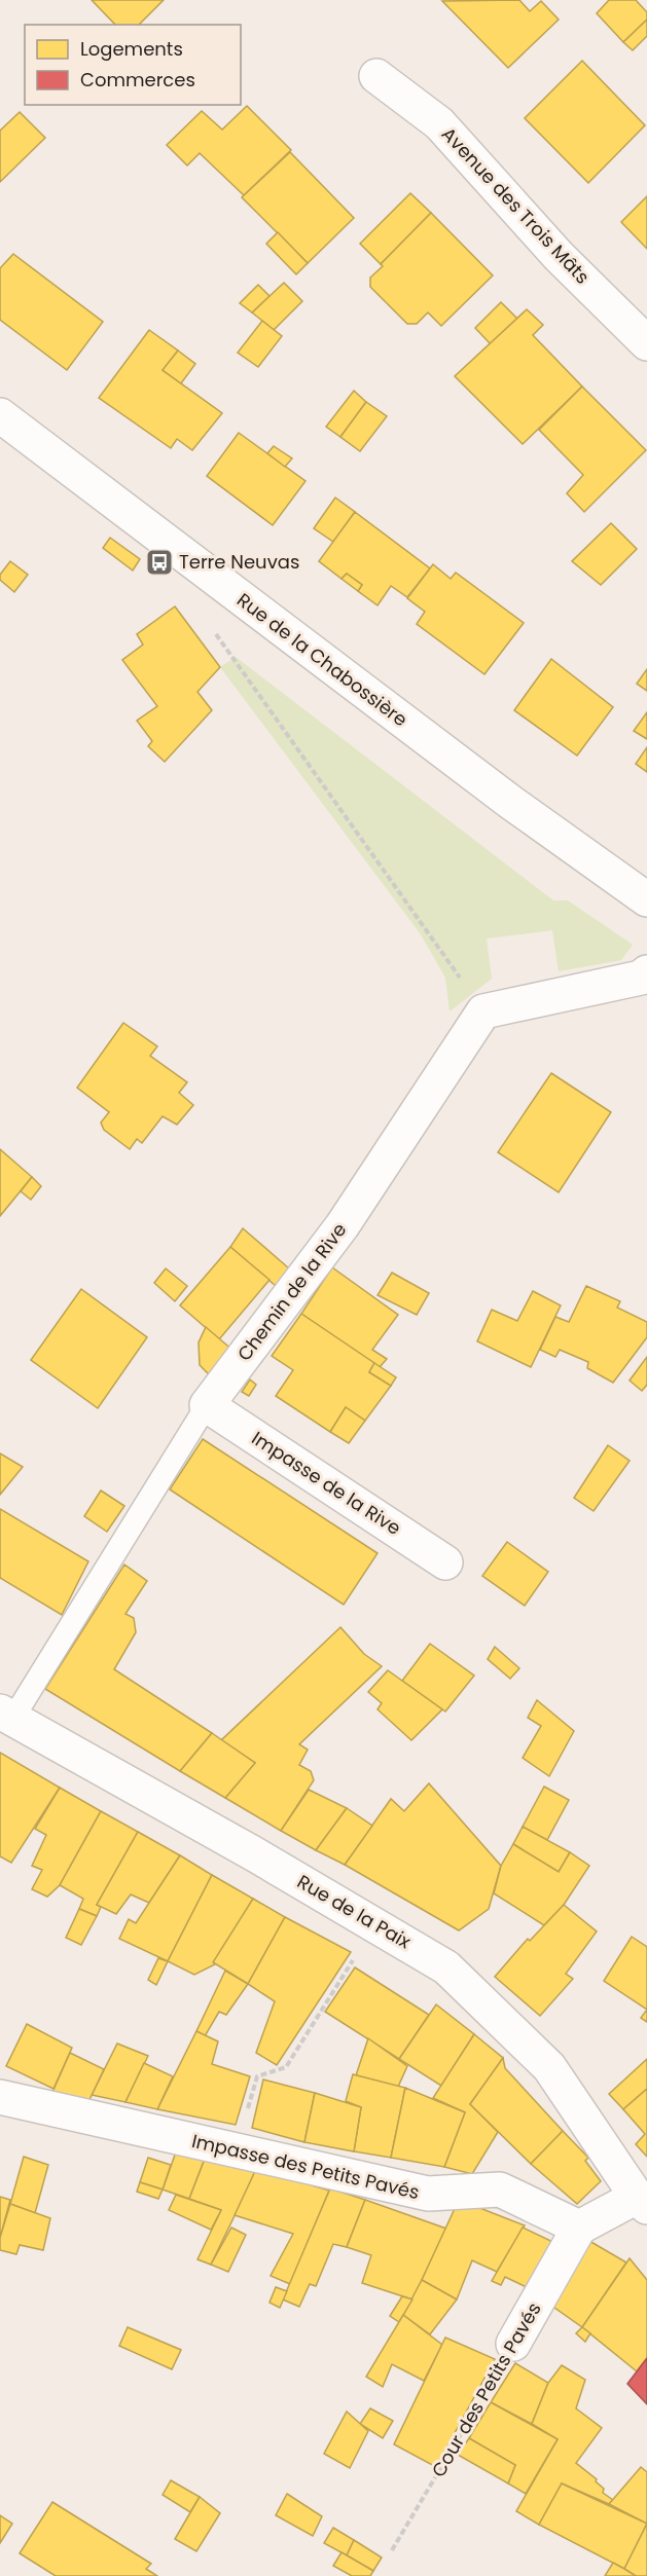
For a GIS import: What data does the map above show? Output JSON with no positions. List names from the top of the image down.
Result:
{
  "streets": {
    "street": [
      "Avenue des Trois Mâts",
      "Rue de la Chabossière",
      "Chemin de la Rive",
      "Impasse de la Rive",
      "Rue de la Paix",
      "Impasse des Petits Pavés",
      "Cour des Petits Pavés"
    ]
  },
  "crossings": [
    ["Chemin de la Rive", "Impasse de la Rive"],
    ["Chemin de la Rive", "Rue de la Paix"],
    ["Impasse des Petits Pavés", "Cour des Petits Pavés"]
  ],
  "places": {
    "bus stop": ["Terre Neuvas"]
  },
  "legend": ["Logements", "Commerces"]
}
